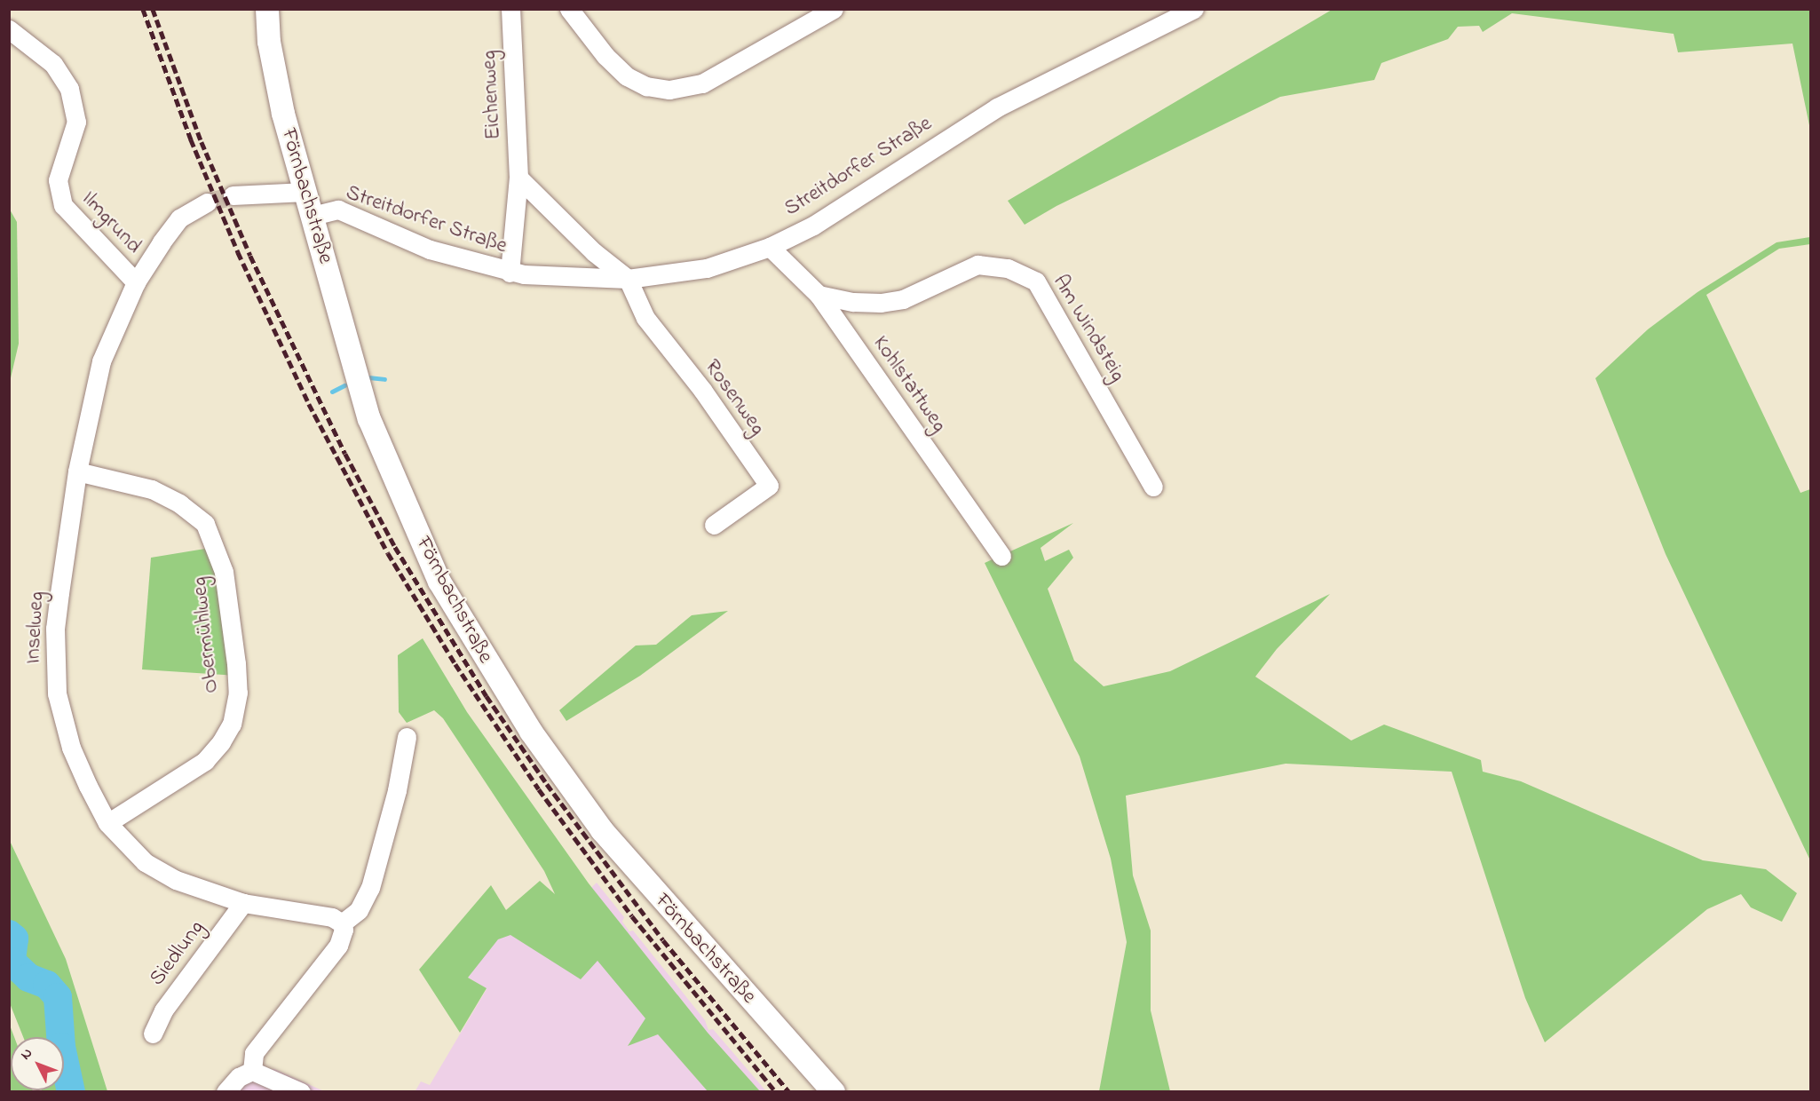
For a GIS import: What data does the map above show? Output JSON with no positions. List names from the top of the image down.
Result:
{
  "streets": {
    "street": [
      "Eichenweg",
      "Streitdorfer Straße",
      "Förnbachstraße",
      "Ilmgrund",
      "Am Windsteig",
      "Kohlstattweg",
      "Rosenweg",
      "Inselweg",
      "Obermühlweg",
      "Siedlung"
    ]
  },
  "crossings": [
    ["Eichenweg", "Streitdorfer Straße"],
    ["Streitdorfer Straße", "Förnbachstraße"],
    ["Streitdorfer Straße", "Kohlstattweg"],
    ["Streitdorfer Straße", "Rosenweg"],
    ["Ilmgrund", "Inselweg"],
    ["Am Windsteig", "Kohlstattweg"],
    ["Inselweg", "Obermühlweg"],
    ["Inselweg", "Siedlung"]
  ],
  "north": "top left"
}
